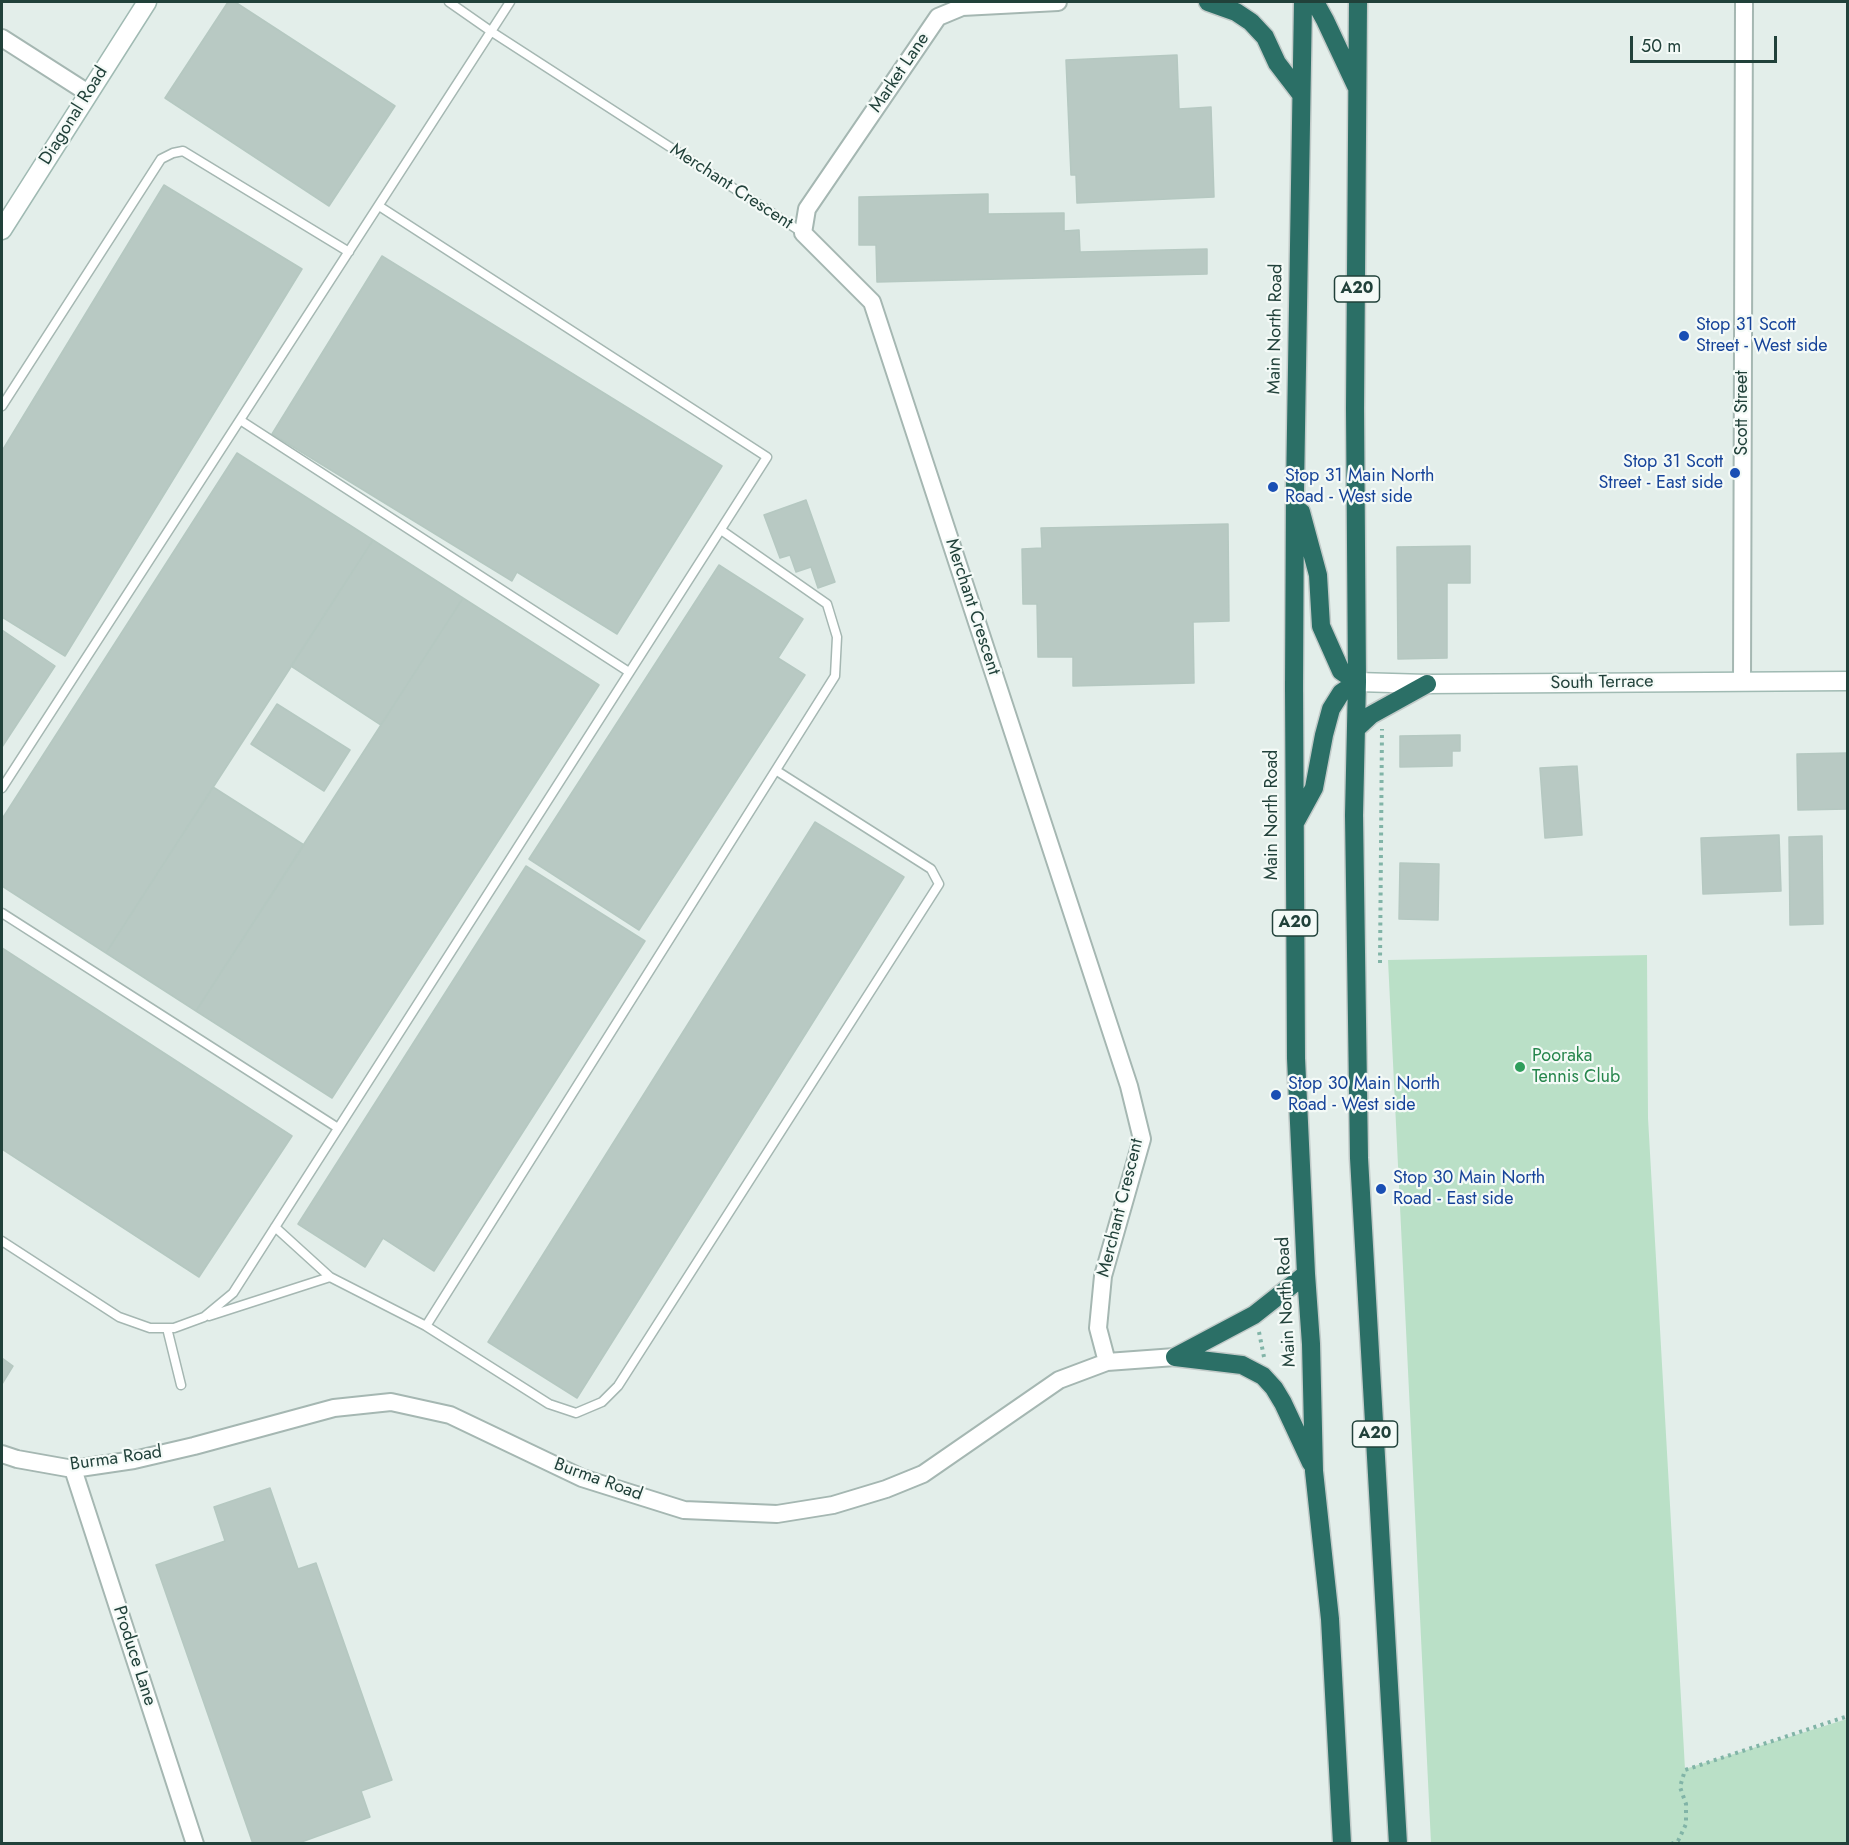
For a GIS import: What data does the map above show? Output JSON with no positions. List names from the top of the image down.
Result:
{
  "streets": {
    "highway": ["A20", "Main North Road"],
    "street": [
      "Market Lane",
      "Diagonal Road",
      "Merchant Crescent",
      "Scott Street",
      "South Terrace",
      "Burma Road",
      "Produce Lane"
    ]
  },
  "crossings": [
    ["Market Lane", "Merchant Crescent"],
    ["Merchant Crescent", "Burma Road"],
    ["A20", "South Terrace"],
    ["Scott Street", "South Terrace"],
    ["Burma Road", "Produce Lane"]
  ],
  "places": [
    "Stop 31 Scott Street - West side",
    "Stop 31 Scott Street - East side",
    "Stop 31 Main North Road - West side",
    "Pooraka Tennis Club",
    "Stop 30 Main North Road - West side",
    "Stop 30 Main North Road - East side"
  ],
  "scale_bar": "50 m"
}
